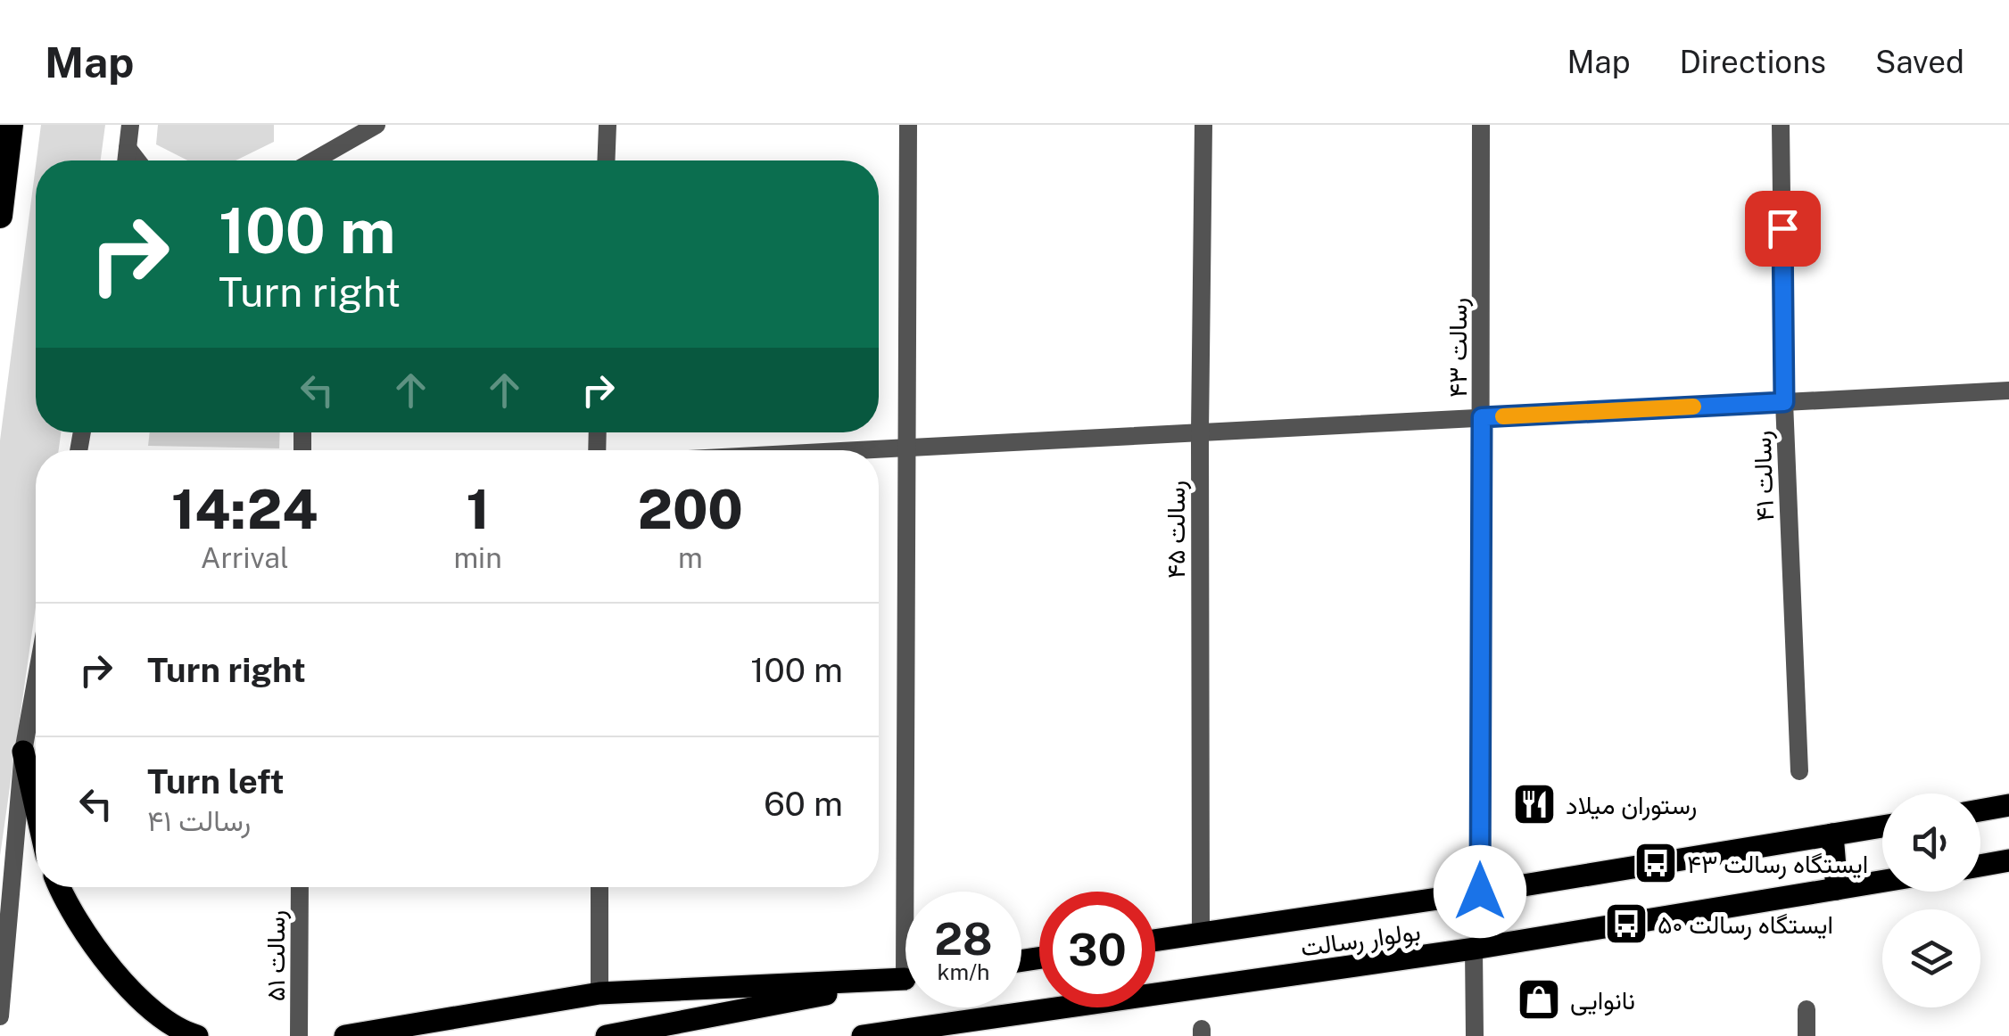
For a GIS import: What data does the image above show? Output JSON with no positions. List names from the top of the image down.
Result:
{
  "streets": {
    "main road": ["بولوار رسالت"],
    "street": [
      "رسالت ۴۳",
      "رسالت ۴۱",
      "رسالت ۴۵",
      "رسالت ۵۱"
    ]
  },
  "crossings": [
    ["رسالت ۴۳", "بولوار رسالت"],
    ["رسالت ۴۵", "بولوار رسالت"]
  ],
  "places": {
    "restaurant": ["رستوران میلاد"],
    "bus stop": ["ایستگاه رسالت ۴۳", "ایستگاه رسالت ۵۰"],
    "shop": ["نانوایی"]
  },
  "page": {
    "header": "Map",
    "nav": ["Map", "Directions", "Saved"],
    "turn": ["100 m", "Turn right"],
    "eta": [
      "14:24",
      "Arrival",
      "1",
      "min",
      "200",
      "m"
    ],
    "list": [
      {
        "name": "Turn right",
        "value": "100 m"
      },
      {
        "name": "Turn left",
        "note": "رسالت ۴۱",
        "value": "60 m"
      }
    ],
    "speed": "28 km/h",
    "limit": "30"
  }
}
